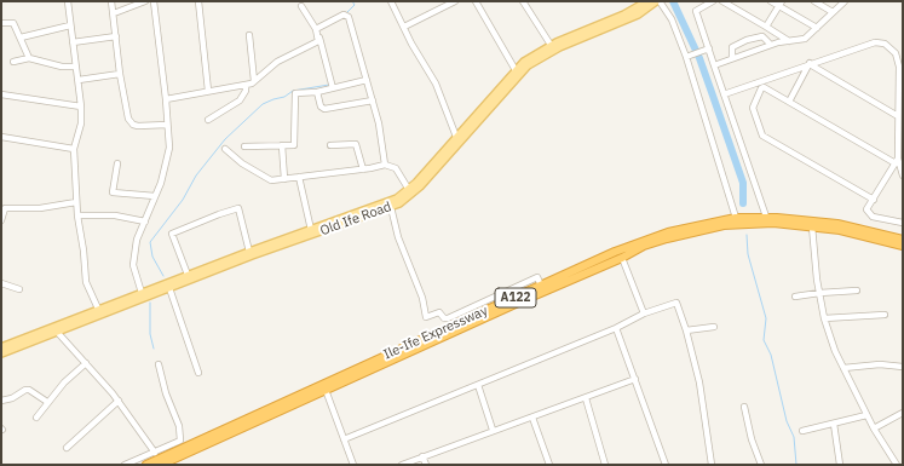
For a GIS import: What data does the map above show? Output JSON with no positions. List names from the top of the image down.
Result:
{
  "streets": {
    "highway": ["A122", "Ile-Ife Expressway"],
    "main road": ["Old Ife Road"]
  }
}
